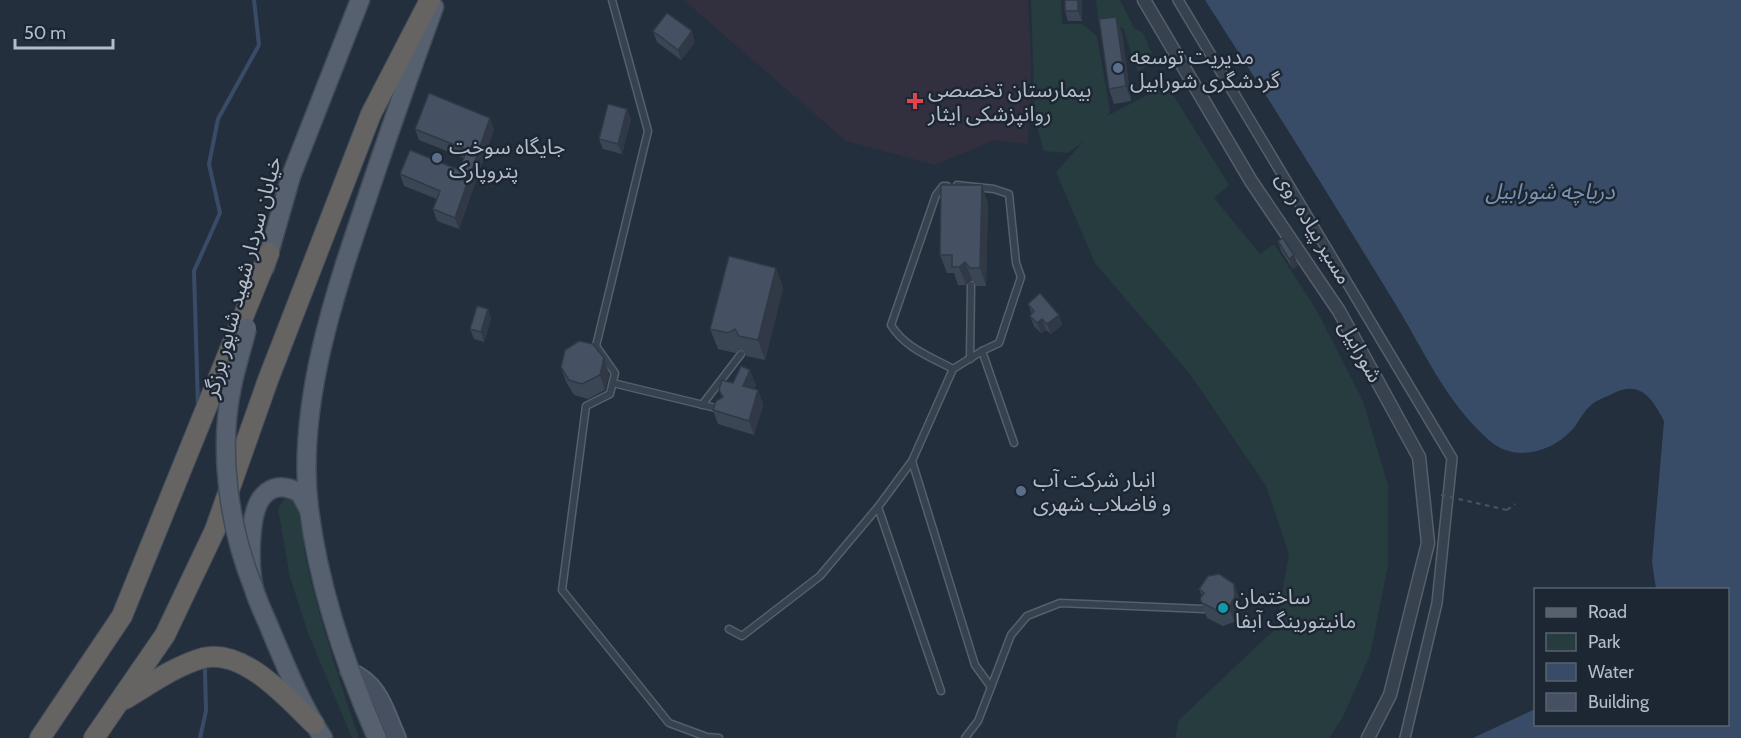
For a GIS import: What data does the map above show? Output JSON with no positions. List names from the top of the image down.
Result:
{
  "streets": {
    "main road": ["خیابان سردار شهید شاپور برزگر"],
    "street": ["مسیر پیاده روی", "شورابیل"]
  },
  "water": ["دریاچه شورابیل"],
  "places": {
    "other": [
      "مدیریت توسعه گردشگری شورابیل",
      "جایگاه سوخت پتروپارک",
      "انبار شرکت آب و فاضلاب شهری",
      "ساختمان مانیتورینگ آبفا"
    ],
    "health": ["بیمارستان تخصصی روانپزشکی ایثار"]
  },
  "legend": [
    "Road",
    "Park",
    "Water",
    "Building"
  ],
  "scale_bar": "50 m"
}
